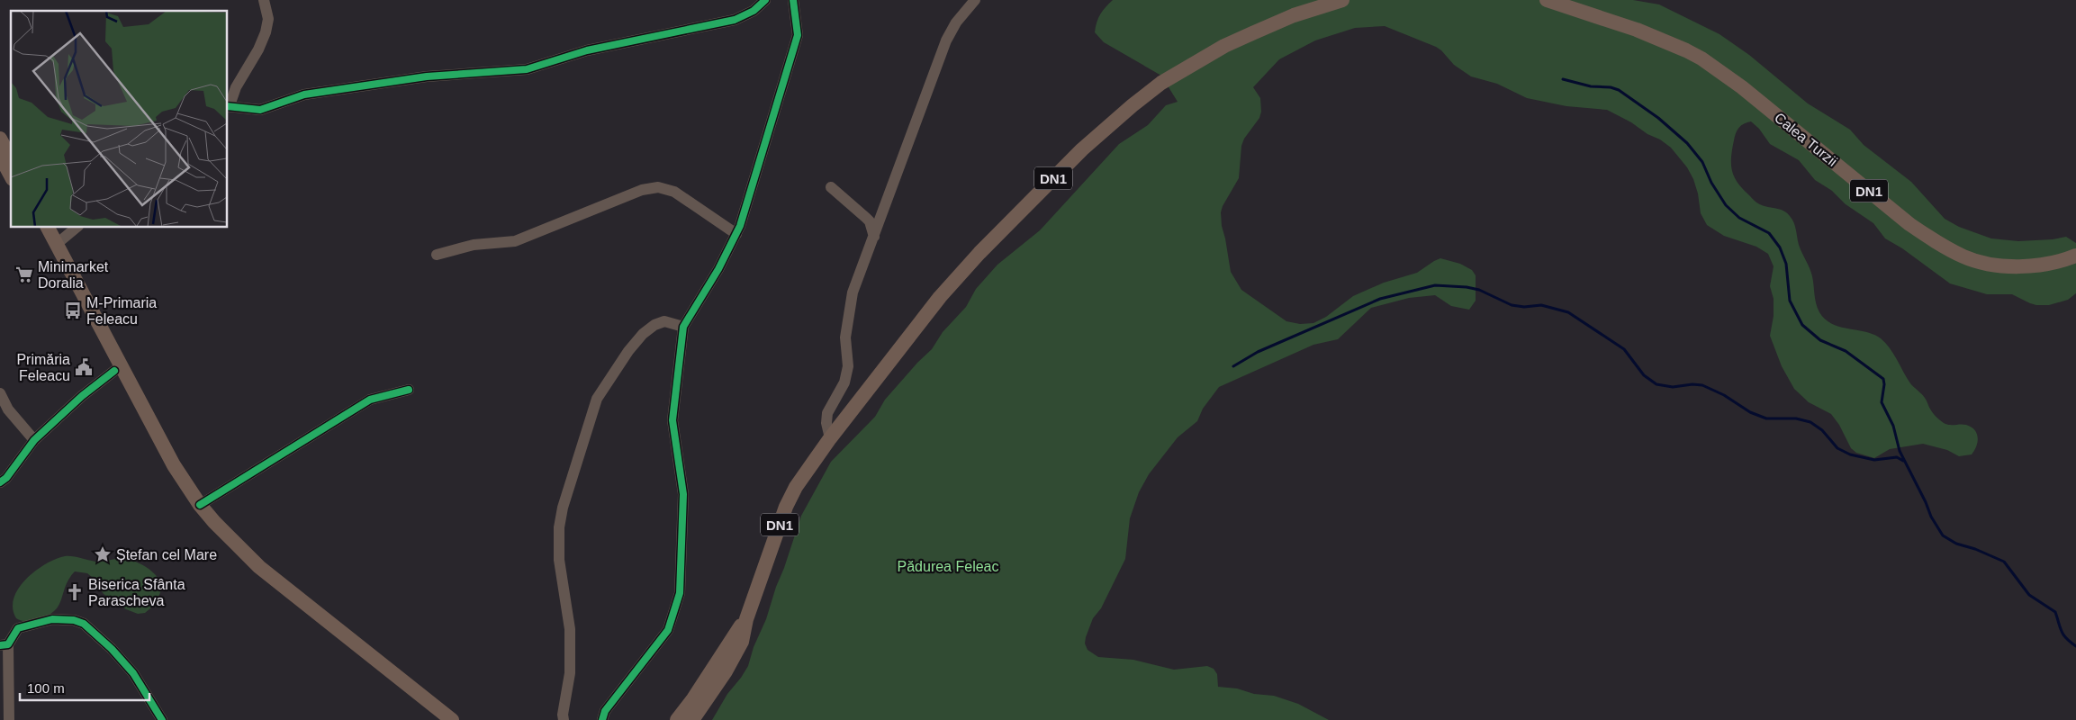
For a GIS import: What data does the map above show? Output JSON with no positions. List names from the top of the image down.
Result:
{
  "streets": {
    "main road": ["Calea Turzii", "DN1"]
  },
  "parks": ["Pădurea Feleac"],
  "places": {
    "supermarket": ["Minimarket Doralia"],
    "bus stop": ["M-Primaria Feleacu"],
    "public building": ["Primăria Feleacu"],
    "place": ["Ștefan cel Mare"],
    "church": ["Biserica Sfânta Parascheva"]
  },
  "scale_bar": "100 m"
}
